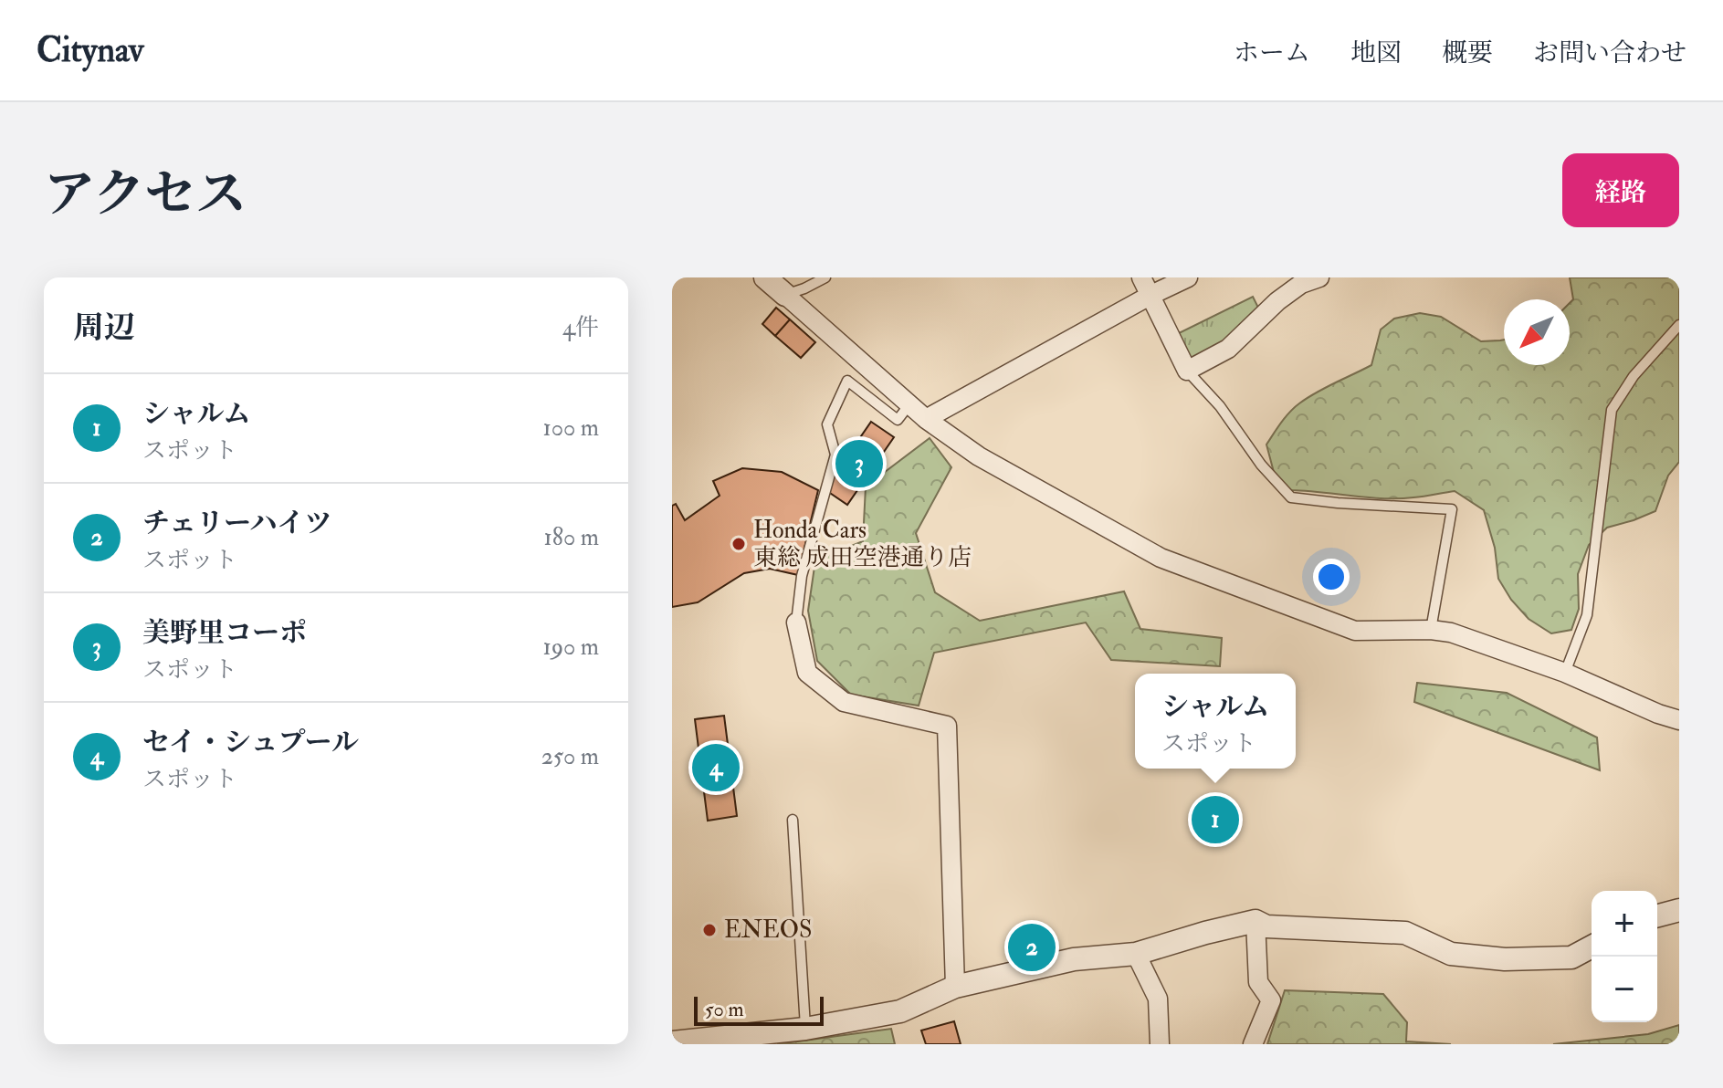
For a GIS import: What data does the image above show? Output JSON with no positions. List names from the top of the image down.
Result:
{
  "places": ["Honda Cars 東総 成田空港通り店", "ENEOS"],
  "scale_bar": "50 m",
  "north": "bottom left",
  "page": {
    "header": "Citynav",
    "nav": [
      "ホーム",
      "地図",
      "概要",
      "お問い合わせ"
    ],
    "title": "アクセス",
    "buttons": "経路",
    "heading": ["周辺", "4件"],
    "list": [
      {
        "mark": "1",
        "name": "シャルム",
        "note": "スポット",
        "value": "100 m"
      },
      {
        "mark": "2",
        "name": "チェリーハイツ",
        "note": "スポット",
        "value": "180 m"
      },
      {
        "mark": "3",
        "name": "美野里コーポ",
        "note": "スポット",
        "value": "190 m"
      },
      {
        "mark": "4",
        "name": "セイ・シュプール",
        "note": "スポット",
        "value": "250 m"
      }
    ],
    "pins": [
      "3",
      "4",
      "1",
      "2"
    ],
    "popup": ["シャルム", "スポット"],
    "map_buttons": ["+", "−"],
    "scale": "50 m"
  }
}
